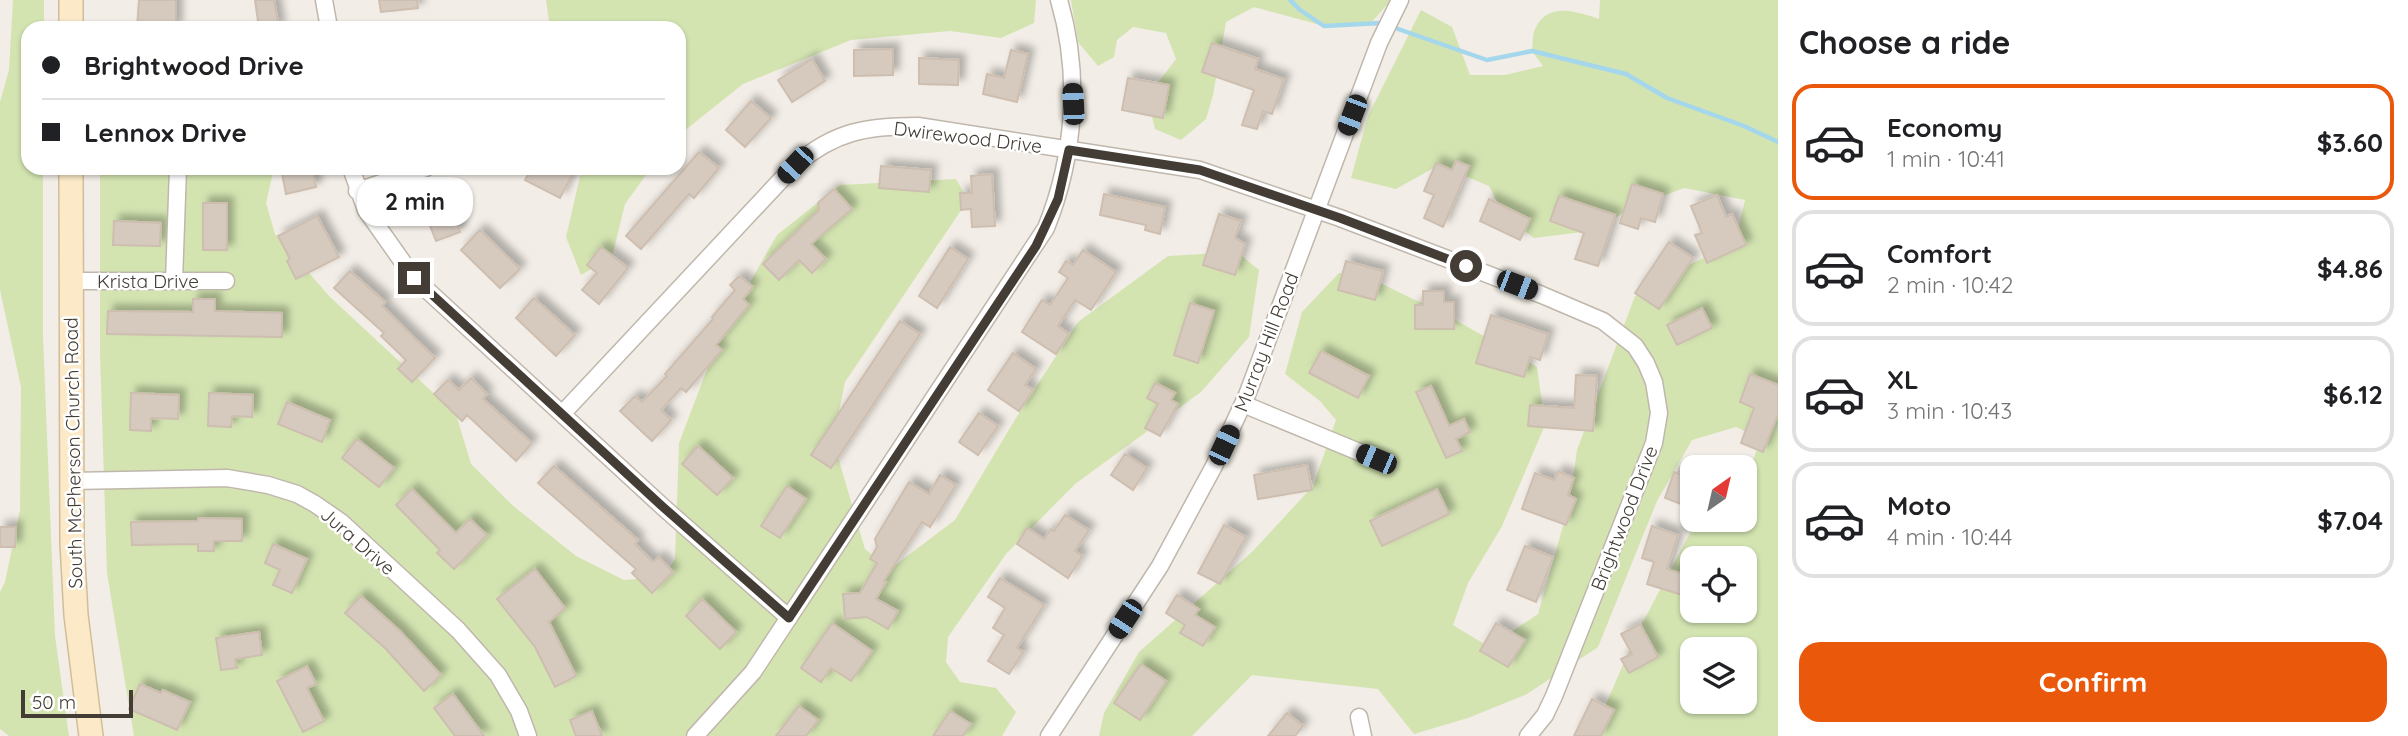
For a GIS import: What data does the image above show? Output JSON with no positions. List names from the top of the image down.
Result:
{
  "streets": {
    "main road": ["South McPherson Church Road"],
    "street": [
      "Dwirewood Drive",
      "Krista Drive",
      "Murray Hill Road",
      "Brightwood Drive",
      "Jura Drive"
    ]
  },
  "crossings": [
    ["Dwirewood Drive", "Murray Hill Road"],
    ["Dwirewood Drive", "Brightwood Drive"],
    ["Krista Drive", "South McPherson Church Road"],
    ["Murray Hill Road", "Brightwood Drive"],
    ["South McPherson Church Road", "Jura Drive"]
  ],
  "scale_bar": "50 m",
  "north": "top right",
  "page": {
    "heading": "Choose a ride",
    "banner": ["Brightwood Drive", "Lennox Drive"],
    "list": [
      {
        "name": "Economy",
        "note": "1 min · 10:41",
        "value": "$3.60"
      },
      {
        "name": "Comfort",
        "note": "2 min · 10:42",
        "value": "$4.86"
      },
      {
        "name": "XL",
        "note": "3 min · 10:43",
        "value": "$6.12"
      },
      {
        "name": "Moto",
        "note": "4 min · 10:44",
        "value": "$7.04"
      }
    ],
    "bubble": "2 min",
    "buttons": "Confirm",
    "scale": "50 m"
  }
}
